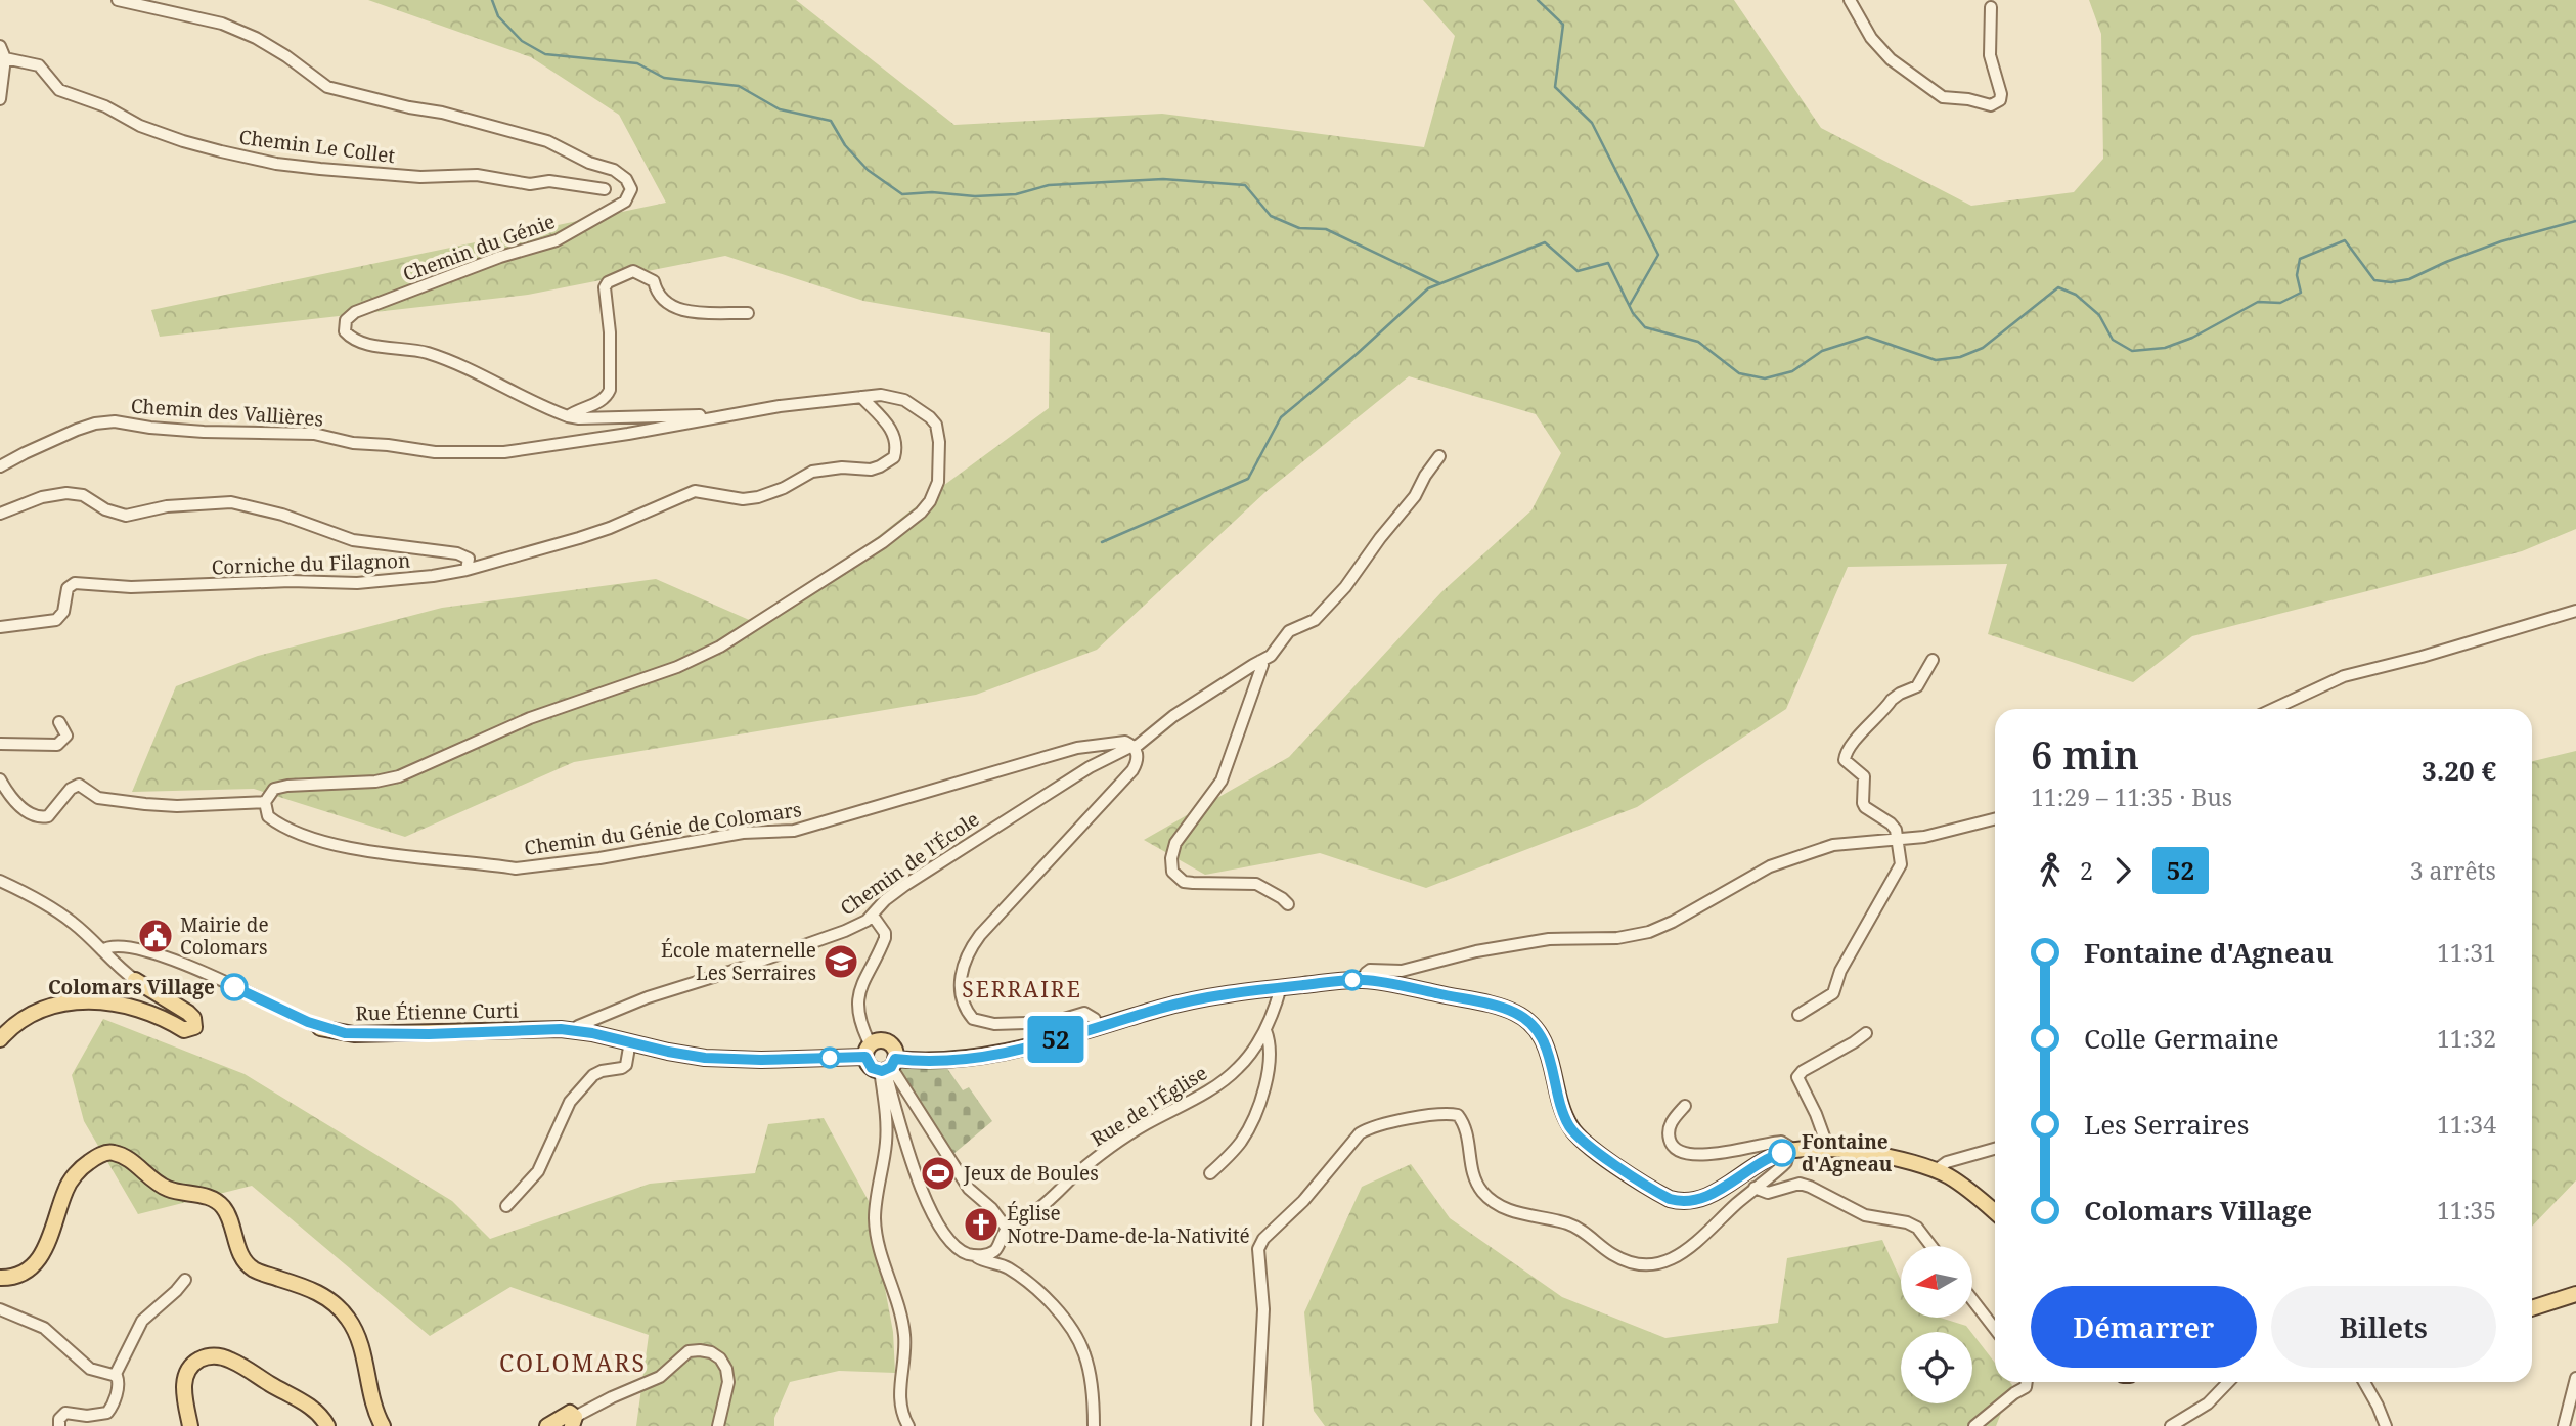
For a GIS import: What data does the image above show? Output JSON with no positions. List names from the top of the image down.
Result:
{
  "streets": {
    "main road": ["Rue Étienne Curti"],
    "street": [
      "Chemin Le Collet",
      "Chemin du Génie",
      "Chemin des Vallières",
      "Corniche du Filagnon",
      "Chemin du Génie de Colomars",
      "Chemin de l'École",
      "Rue de l'Église"
    ]
  },
  "crossings": [
    ["Chemin du Génie", "Chemin des Vallières"],
    ["Chemin du Génie de Colomars", "Chemin de l'École"],
    ["Chemin de l'École", "Rue Étienne Curti"]
  ],
  "districts": ["SERRAIRE", "COLOMARS"],
  "places": {
    "public building": ["Mairie de Colomars"],
    "school or university": ["École maternelle Les Serraires"],
    "other": ["Colomars Village", "Fontaine d'Agneau"],
    "sports": ["Jeux de Boules"],
    "church": ["Église Notre-Dame-de-la-Nativité"]
  },
  "lines": ["bus line 52"],
  "north": "left",
  "page": {
    "on_map": "52",
    "heading": ["6 min", "11:29 – 11:35 · Bus", "3.20 €"],
    "legs": ["2", "52", "3 arrêts"],
    "list": [
      {
        "name": "Fontaine d'Agneau",
        "value": "11:31"
      },
      {
        "name": "Colle Germaine",
        "value": "11:32"
      },
      {
        "name": "Les Serraires",
        "value": "11:34"
      },
      {
        "name": "Colomars Village",
        "value": "11:35"
      }
    ],
    "buttons": ["Démarrer", "Billets"]
  }
}
